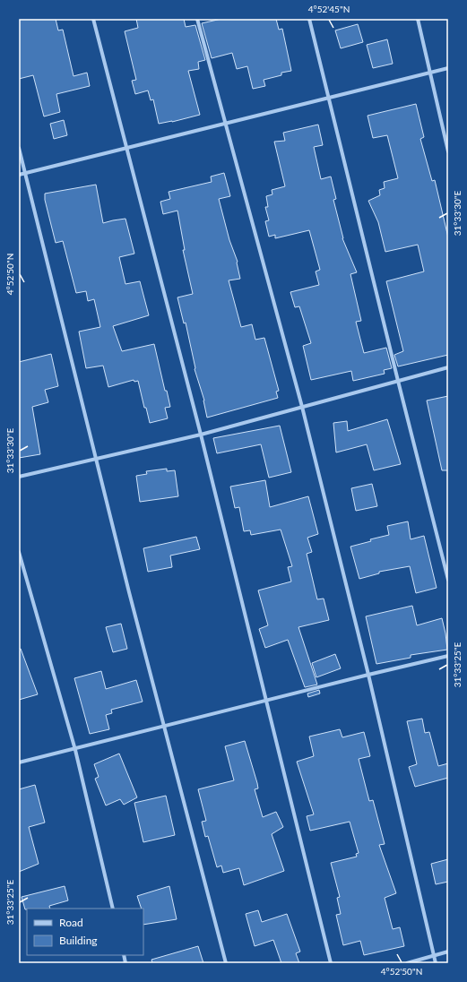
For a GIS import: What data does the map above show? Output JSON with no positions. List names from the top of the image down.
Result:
{
  "legend": ["Road", "Building"],
  "coordinates": [
    "4°52'45\"N",
    "31°33'30\"E",
    "4°52'50\"N",
    "31°33'25\"E"
  ]
}
